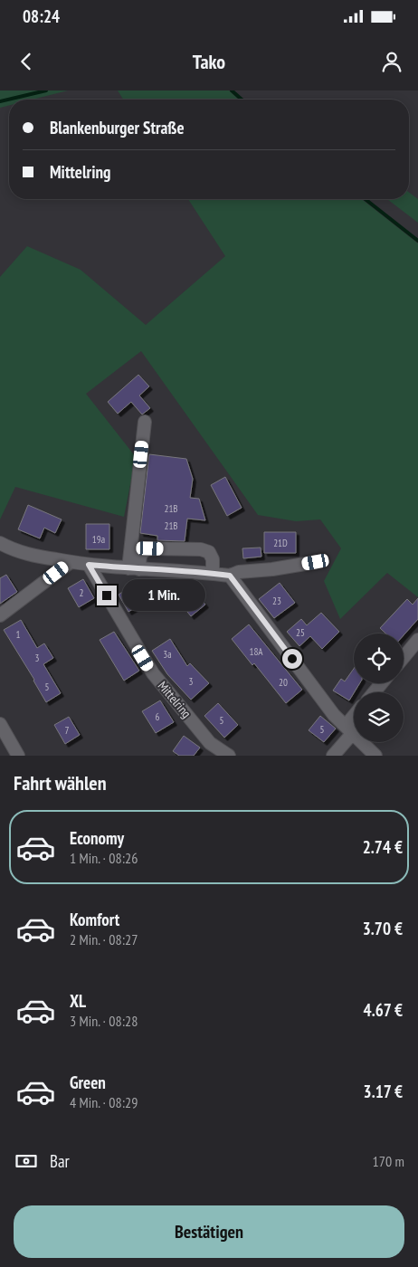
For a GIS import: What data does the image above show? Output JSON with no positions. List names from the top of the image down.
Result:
{
  "streets": {
    "street": ["Mittelring"]
  },
  "house_numbers": [
    "21B",
    "21B",
    "19a",
    "21D",
    "2",
    "23",
    "25",
    "1",
    "18A",
    "3a",
    "3",
    "3",
    "20",
    "5",
    "6",
    "5",
    "5",
    "7"
  ],
  "page": {
    "status": "08:24",
    "header": "Tako",
    "banner": ["Blankenburger Straße", "Mittelring"],
    "bubble": "1 Min.",
    "heading": "Fahrt wählen",
    "list": [
      {
        "name": "Economy",
        "note": "1 Min. · 08:26",
        "value": "2.74 €"
      },
      {
        "name": "Komfort",
        "note": "2 Min. · 08:27",
        "value": "3.70 €"
      },
      {
        "name": "XL",
        "note": "3 Min. · 08:28",
        "value": "4.67 €"
      },
      {
        "name": "Green",
        "note": "4 Min. · 08:29",
        "value": "3.17 €"
      }
    ],
    "pay": ["Bar", "170 m"],
    "buttons": "Bestätigen"
  }
}
